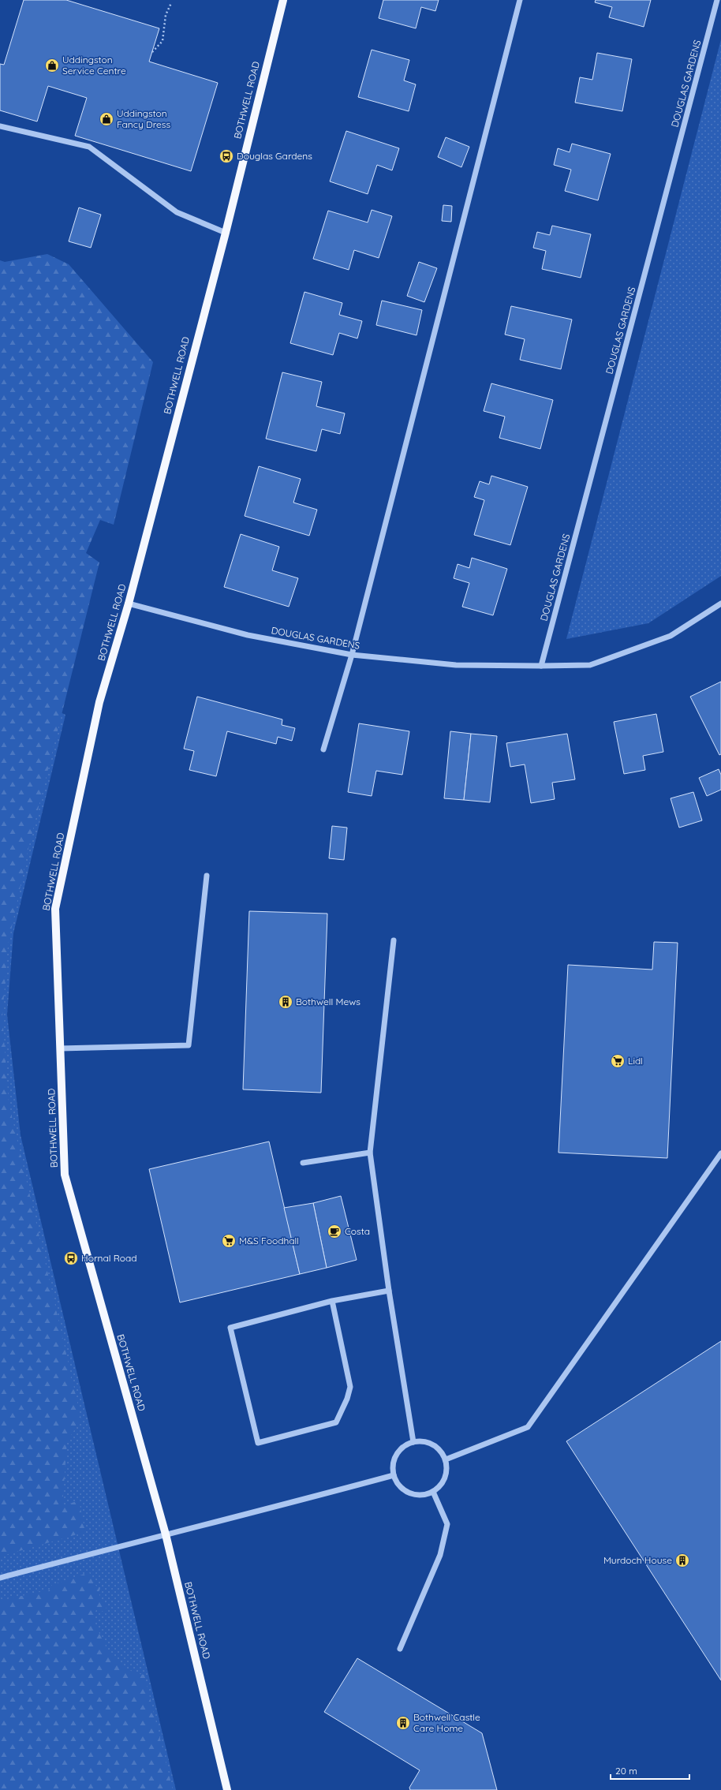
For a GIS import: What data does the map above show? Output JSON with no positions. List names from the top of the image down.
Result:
{
  "streets": {
    "main road": ["BOTHWELL ROAD"],
    "street": ["DOUGLAS GARDENS"]
  },
  "crossings": [
    ["DOUGLAS GARDENS", "BOTHWELL ROAD"]
  ],
  "places": {
    "shop": ["Uddingston Service Centre", "Uddingston Fancy Dress"],
    "bus stop": ["Douglas Gardens", "Hornal Road"],
    "building": ["Bothwell Mews", "Murdoch House", "Bothwell Castle Care Home"],
    "supermarket": ["Lidl", "M&S Foodhall"],
    "cafe": ["Costa"]
  },
  "scale_bar": "20 m"
}
